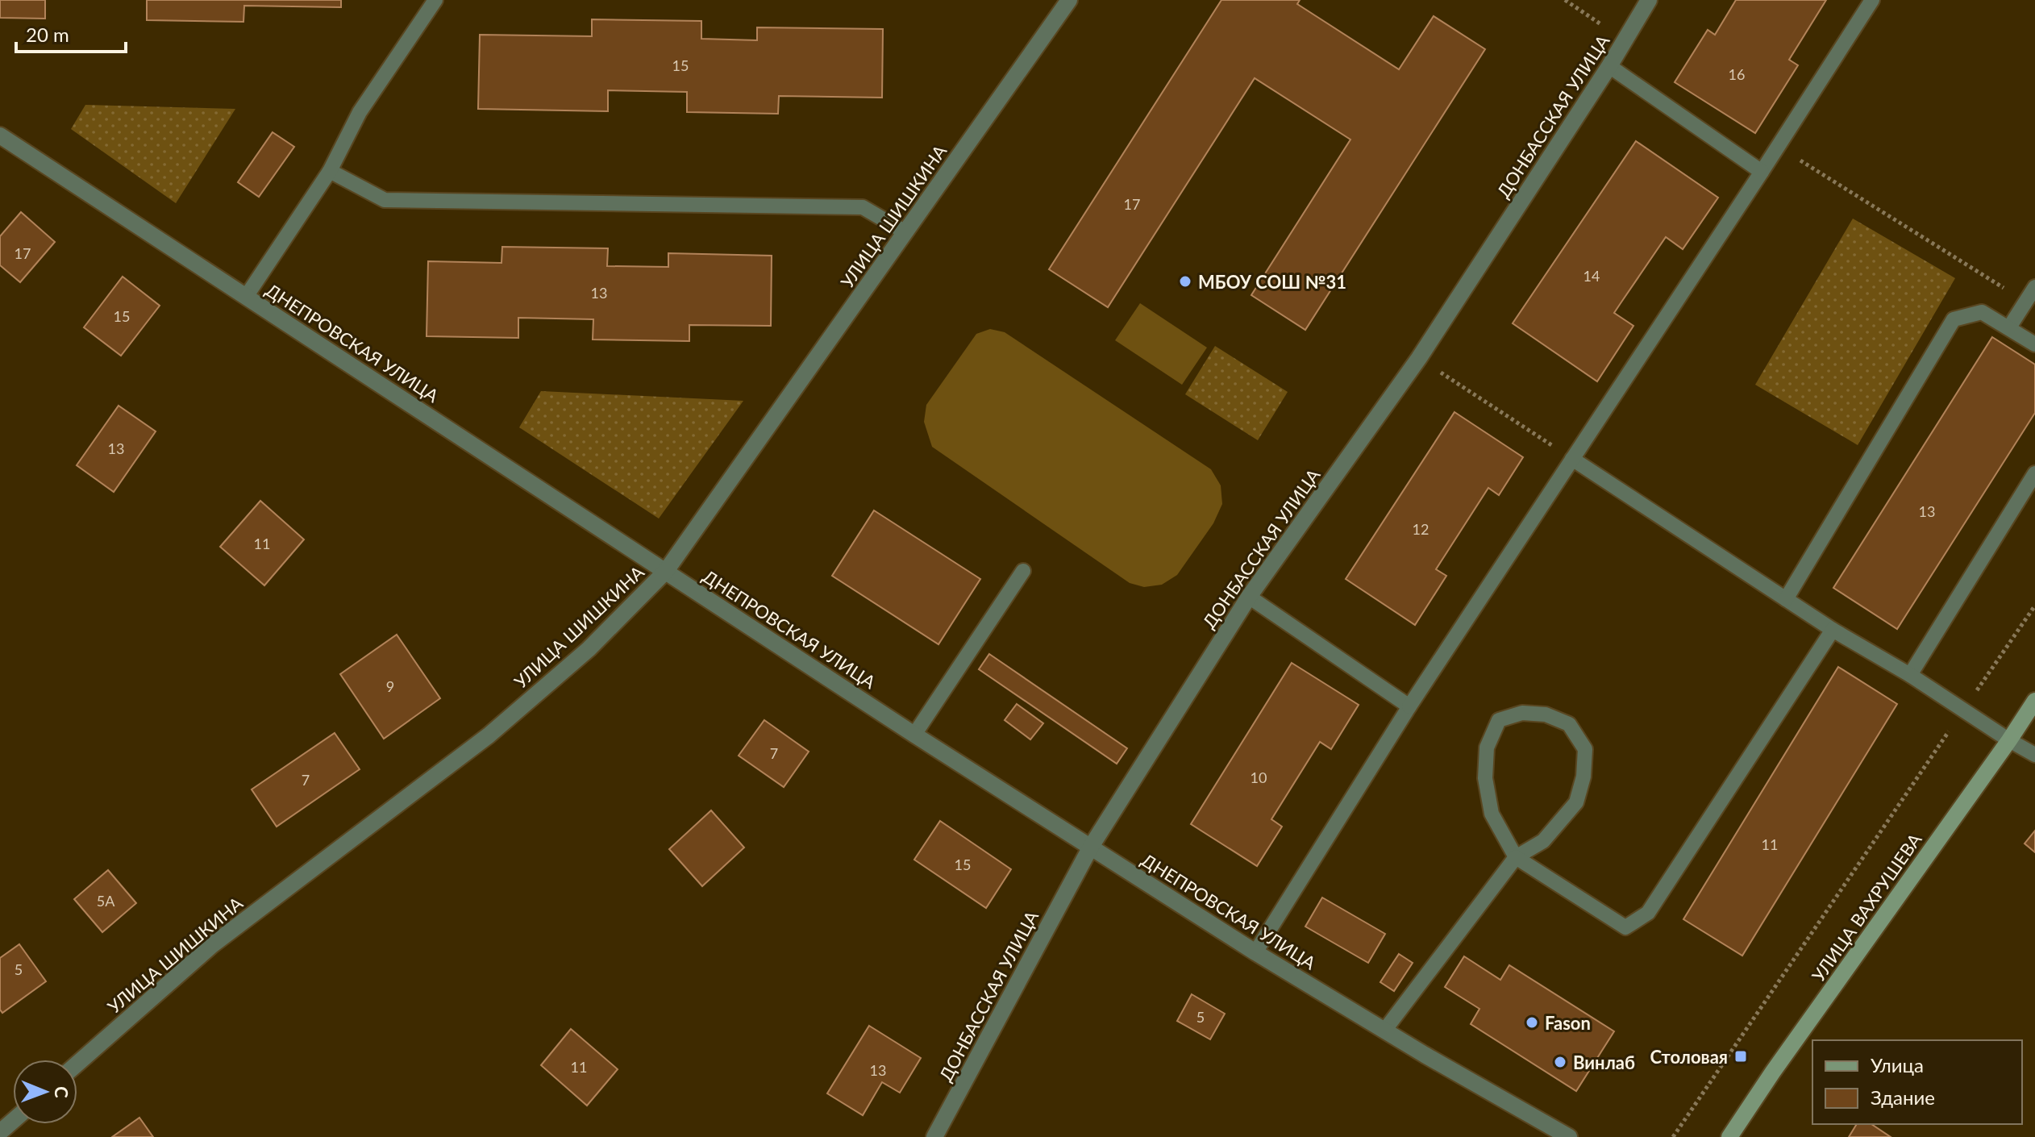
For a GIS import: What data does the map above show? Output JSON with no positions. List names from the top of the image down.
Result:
{
  "streets": {
    "main road": ["УЛИЦА ВАХРУШЕВА"],
    "street": ["ДОНБАССКАЯ УЛИЦА", "УЛИЦА ШИШКИНА", "ДНЕПРОВСКАЯ УЛИЦА"]
  },
  "crossings": [
    ["ДОНБАССКАЯ УЛИЦА", "ДНЕПРОВСКАЯ УЛИЦА"],
    ["УЛИЦА ШИШКИНА", "ДНЕПРОВСКАЯ УЛИЦА"]
  ],
  "places": {
    "other": ["МБОУ СОШ №31", "Fason", "Винлаб"],
    "transit": ["Столовая"]
  },
  "house_numbers": [
    "15",
    "16",
    "17",
    "17",
    "14",
    "13",
    "15",
    "13",
    "13",
    "12",
    "11",
    "9",
    "7",
    "10",
    "7",
    "11",
    "15",
    "5А",
    "5",
    "5",
    "11",
    "13"
  ],
  "legend": ["Улица", "Здание"],
  "scale_bar": "20 m",
  "north": "right"
}
